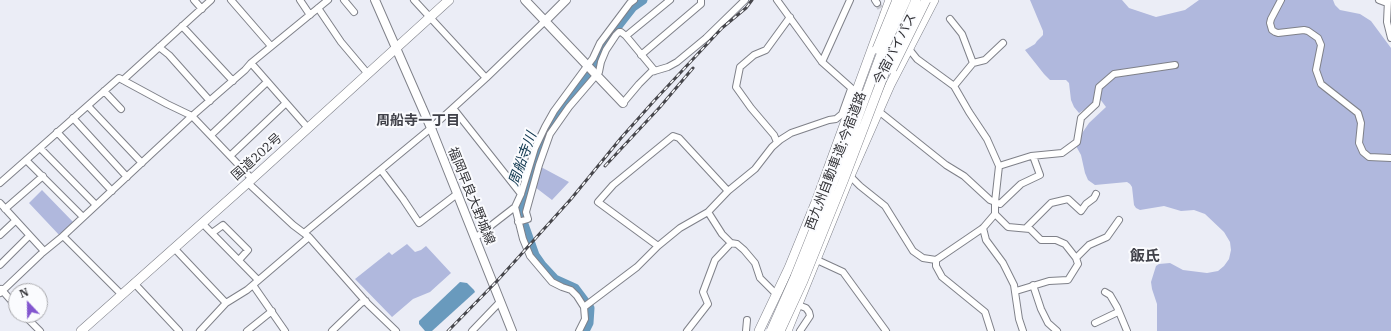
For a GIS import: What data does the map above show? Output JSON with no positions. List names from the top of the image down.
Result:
{
  "streets": {
    "highway": ["今宿バイパス", "国道202号", "西九州自動車道;今宿道路"],
    "main road": ["福岡早良大野城線"]
  },
  "crossings": [
    ["今宿バイパス", "西九州自動車道;今宿道路"],
    ["国道202号", "福岡早良大野城線"]
  ],
  "districts": ["周船寺一丁目", "飯氏"],
  "water": ["周船寺川"],
  "north": "top"
}
